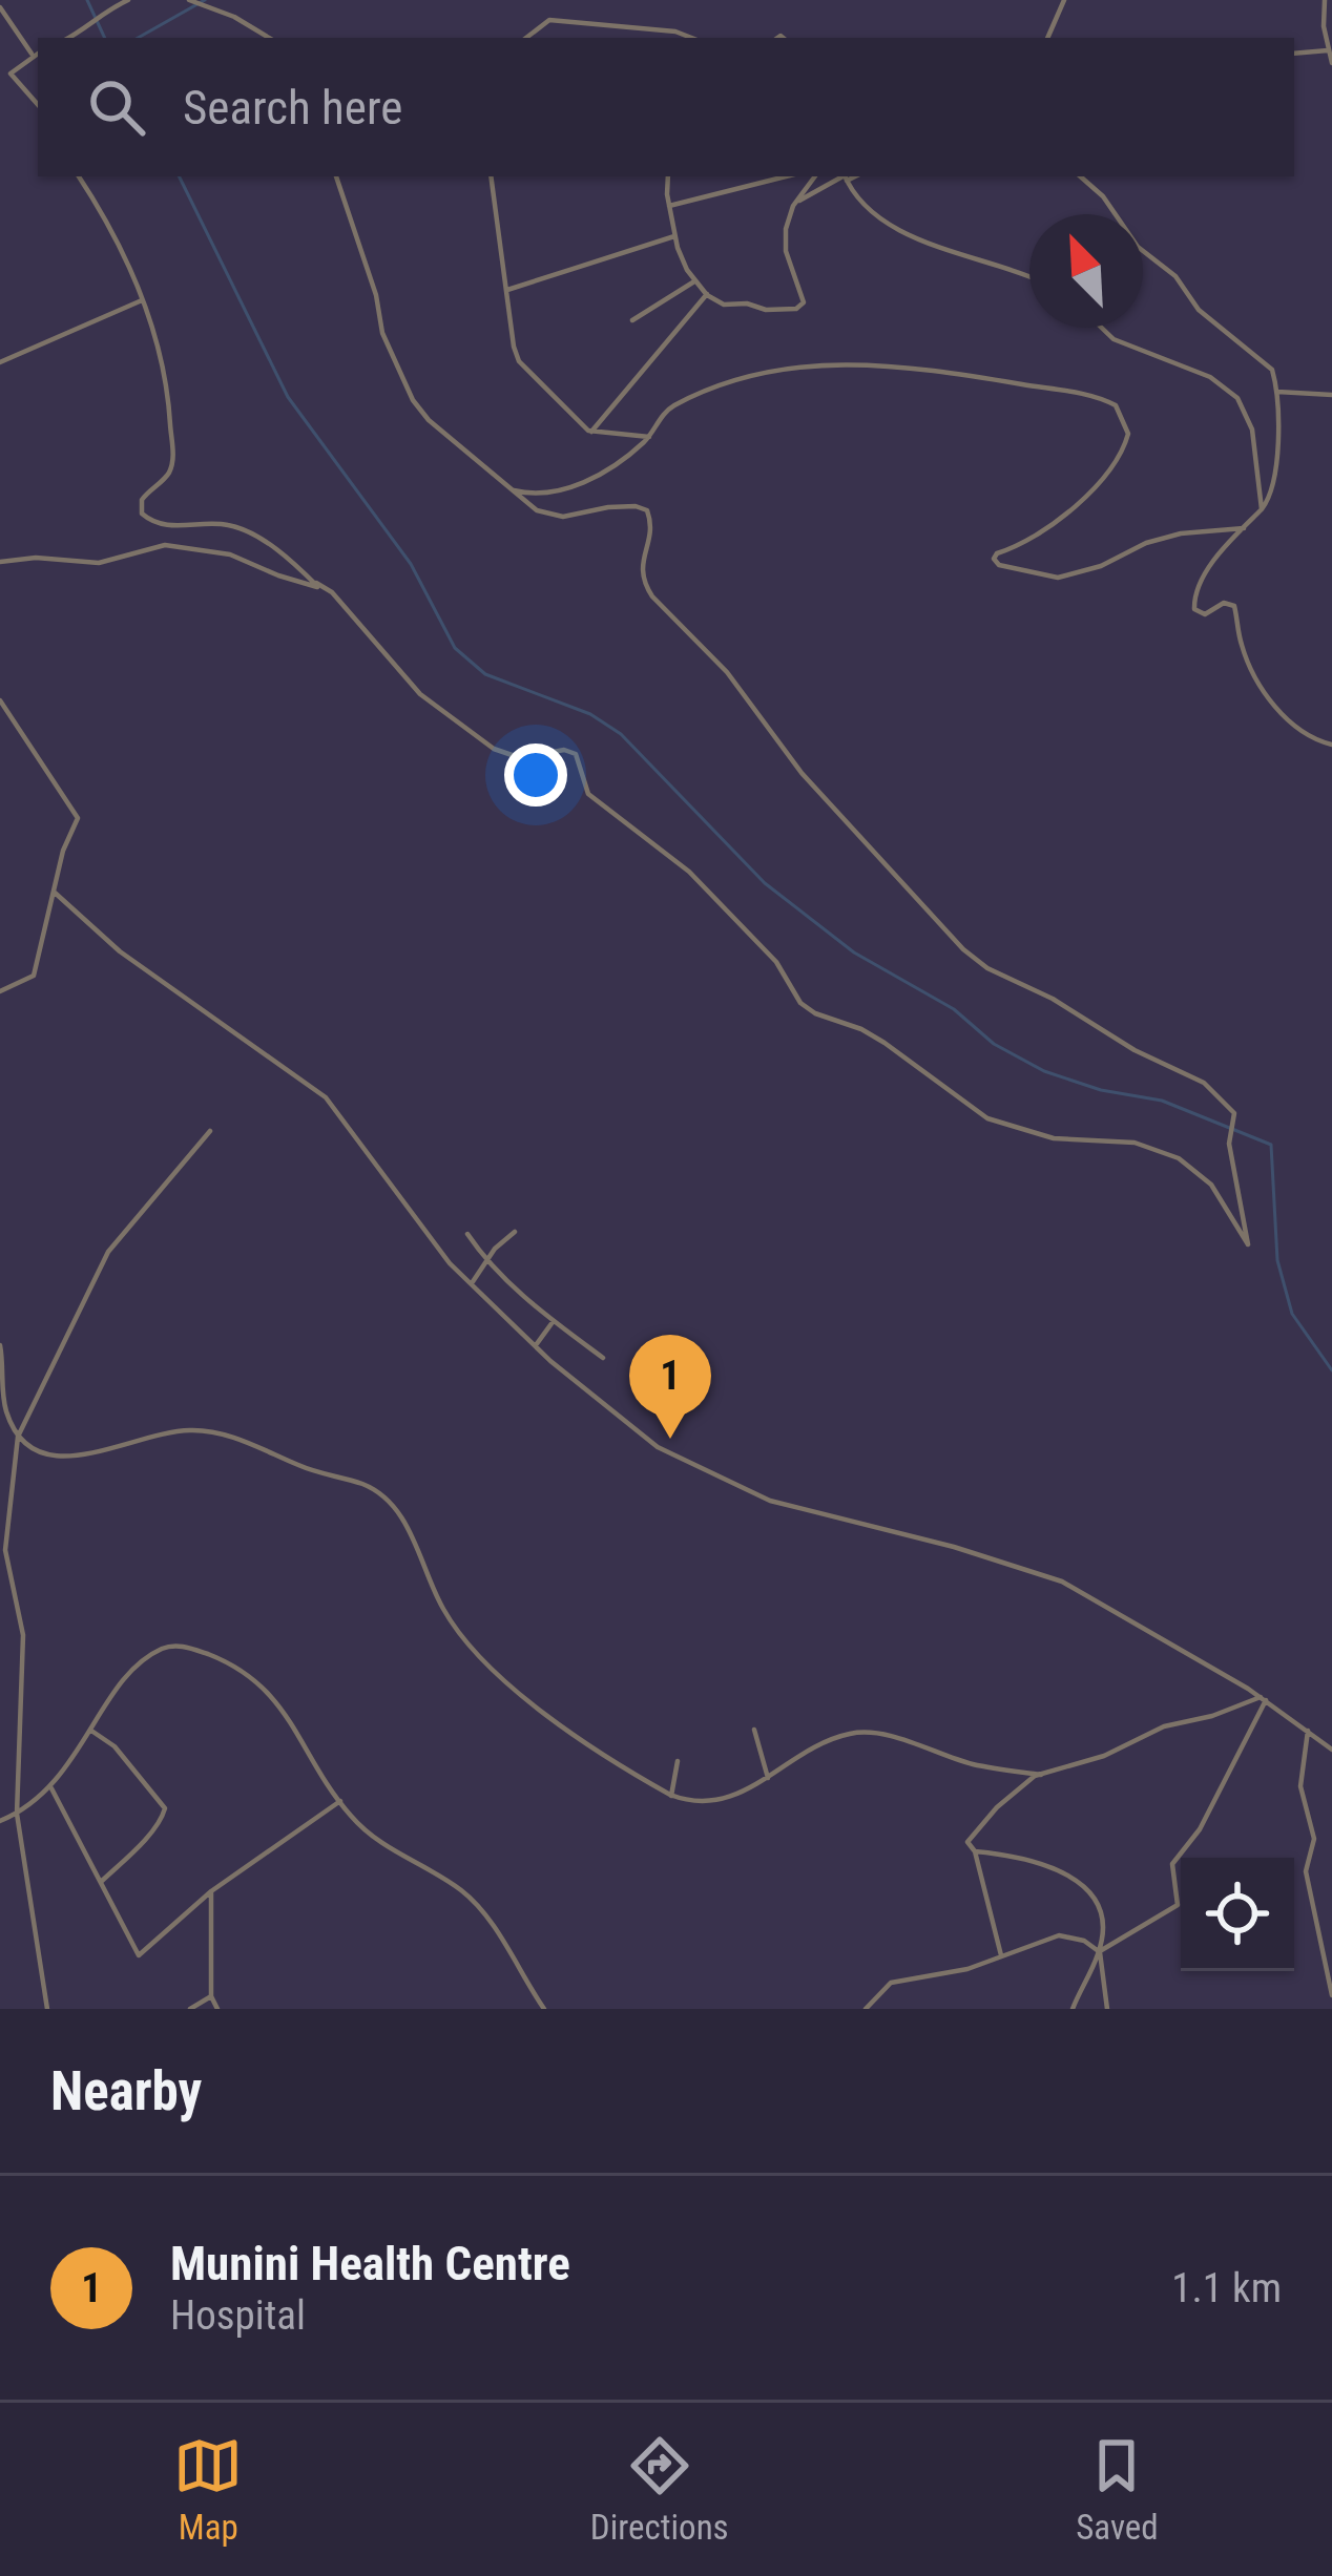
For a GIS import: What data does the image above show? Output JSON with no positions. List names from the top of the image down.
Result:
{
  "north": "top left",
  "page": {
    "search": "Search here",
    "pins": "1",
    "heading": "Nearby",
    "list": [
      {
        "mark": "1",
        "name": "Munini Health Centre",
        "note": "Hospital",
        "value": "1.1 km"
      }
    ],
    "nav": ["Map", "Directions", "Saved"]
  }
}
